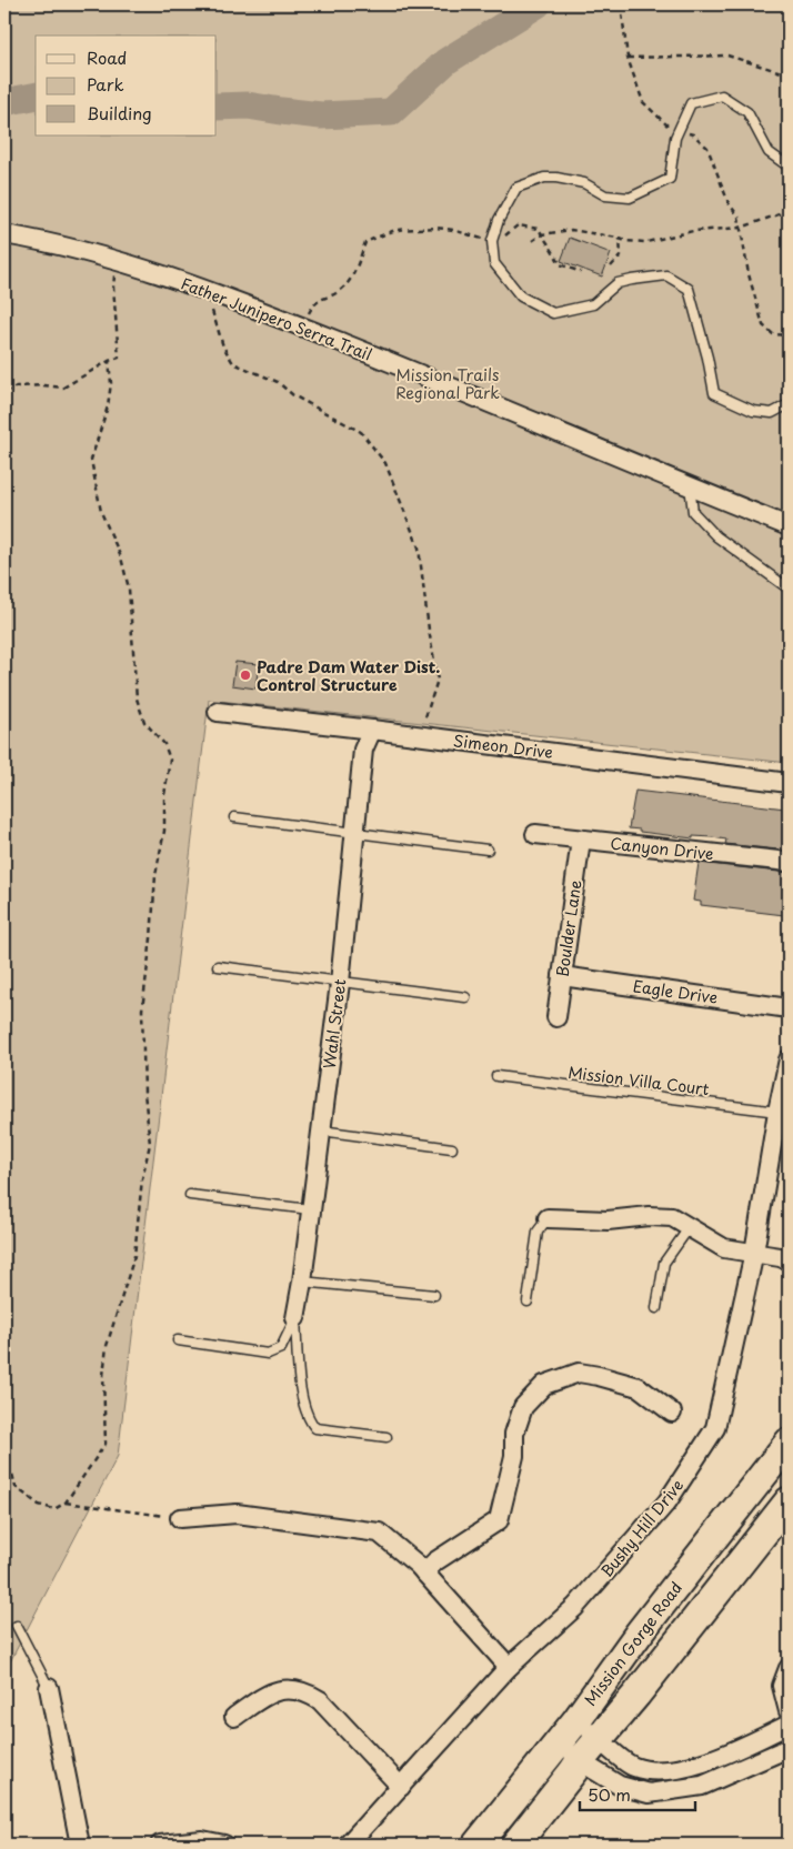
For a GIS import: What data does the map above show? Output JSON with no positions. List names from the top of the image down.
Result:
{
  "streets": {
    "main road": ["Mission Gorge Road"],
    "street": [
      "Father Junipero Serra Trail",
      "Simeon Drive",
      "Canyon Drive",
      "Boulder Lane",
      "Eagle Drive",
      "Wahl Street",
      "Bushy Hill Drive"
    ],
    "lane": ["Mission Villa Court"]
  },
  "crossings": [
    ["Simeon Drive", "Wahl Street"],
    ["Canyon Drive", "Boulder Lane"],
    ["Boulder Lane", "Eagle Drive"],
    ["Mission Villa Court", "Bushy Hill Drive"]
  ],
  "parks": ["Mission Trails Regional Park"],
  "places": ["Padre Dam Water Dist. Control Structure"],
  "legend": ["Road", "Park", "Building"],
  "scale_bar": "50 m"
}
